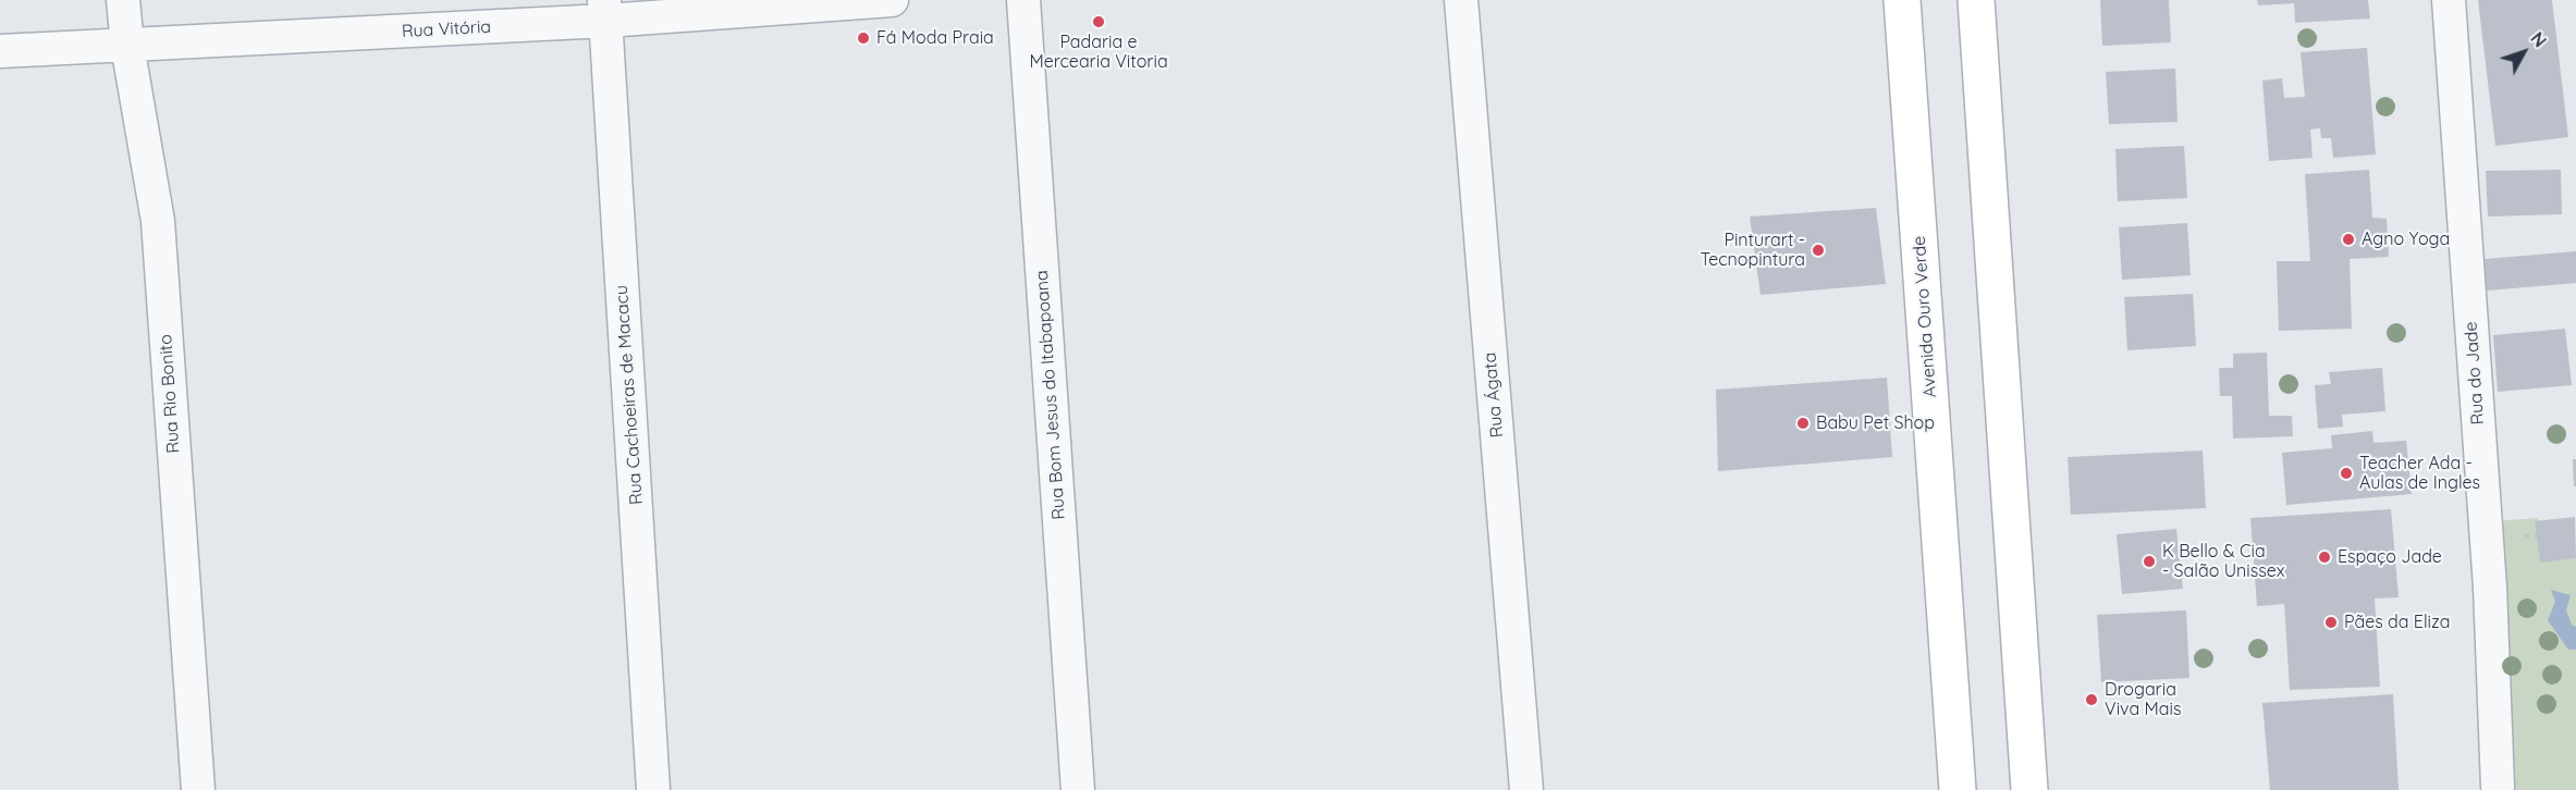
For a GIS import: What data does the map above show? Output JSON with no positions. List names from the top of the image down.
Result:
{
  "streets": {
    "street": [
      "Rua Vitória",
      "Avenida Ouro Verde",
      "Rua do Jade",
      "Rua Rio Bonito",
      "Rua Cachoeiras de Macacu",
      "Rua Bom Jesus do Itabapoana",
      "Rua Ágata"
    ]
  },
  "crossings": [
    ["Rua Vitória", "Rua Rio Bonito"],
    ["Rua Vitória", "Rua Cachoeiras de Macacu"]
  ],
  "places": [
    "Padaria e Mercearia Vitoria",
    "Fá Moda Praia",
    "Agno Yoga",
    "Pinturart - Tecnopintura",
    "Babu Pet Shop",
    "Teacher Ada - Aulas de Ingles",
    "Espaço Jade",
    "K Bello & Cia - Salão Unissex",
    "Pães da Eliza",
    "Drogaria Viva Mais"
  ],
  "north": "top right"
}
